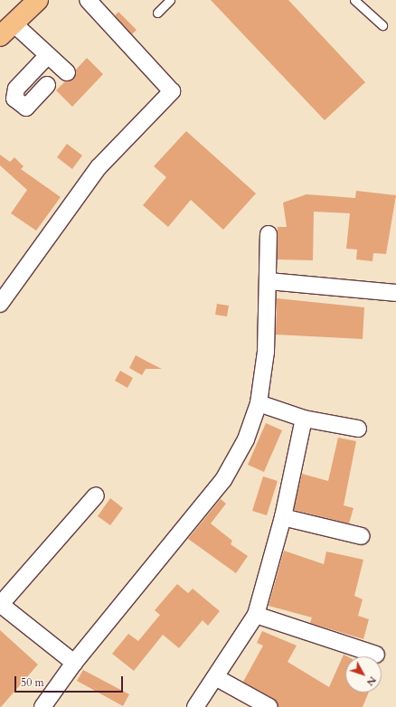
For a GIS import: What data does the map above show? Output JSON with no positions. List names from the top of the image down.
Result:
{
  "scale_bar": "50 m",
  "north": "bottom right"
}
